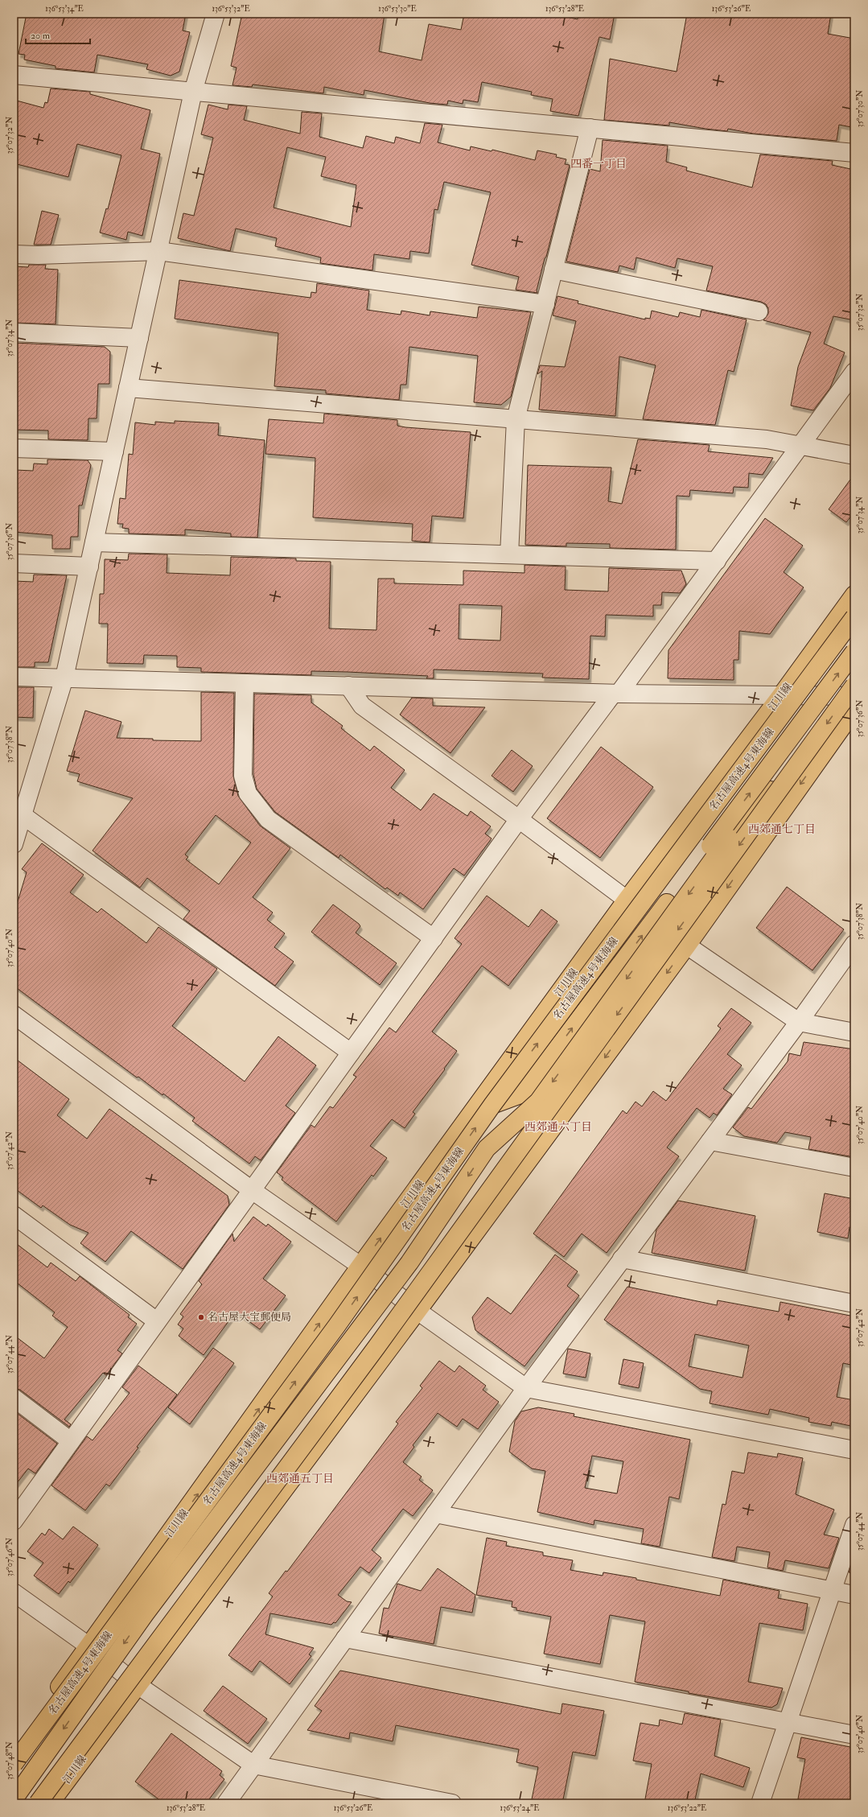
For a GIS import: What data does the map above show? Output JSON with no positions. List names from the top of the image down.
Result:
{
  "streets": {
    "main road": ["江川線", "名古屋高速4号東海線"]
  },
  "districts": [
    "四番一丁目",
    "西郊通七丁目",
    "西郊通六丁目",
    "西郊通五丁目"
  ],
  "places": ["名古屋大宝郵便局"],
  "scale_bar": "20 m",
  "coordinates": [
    "136°53'34\"E",
    "136°53'32\"E",
    "136°53'30\"E",
    "136°53'28\"E",
    "136°53'26\"E",
    "35°07'30\"N",
    "35°07'32\"N",
    "35°07'34\"N",
    "35°07'36\"N",
    "35°07'38\"N",
    "35°07'40\"N",
    "35°07'42\"N",
    "35°07'44\"N",
    "35°07'46\"N",
    "35°07'48\"N",
    "136°53'24\"E",
    "136°53'22\"E"
  ]
}
